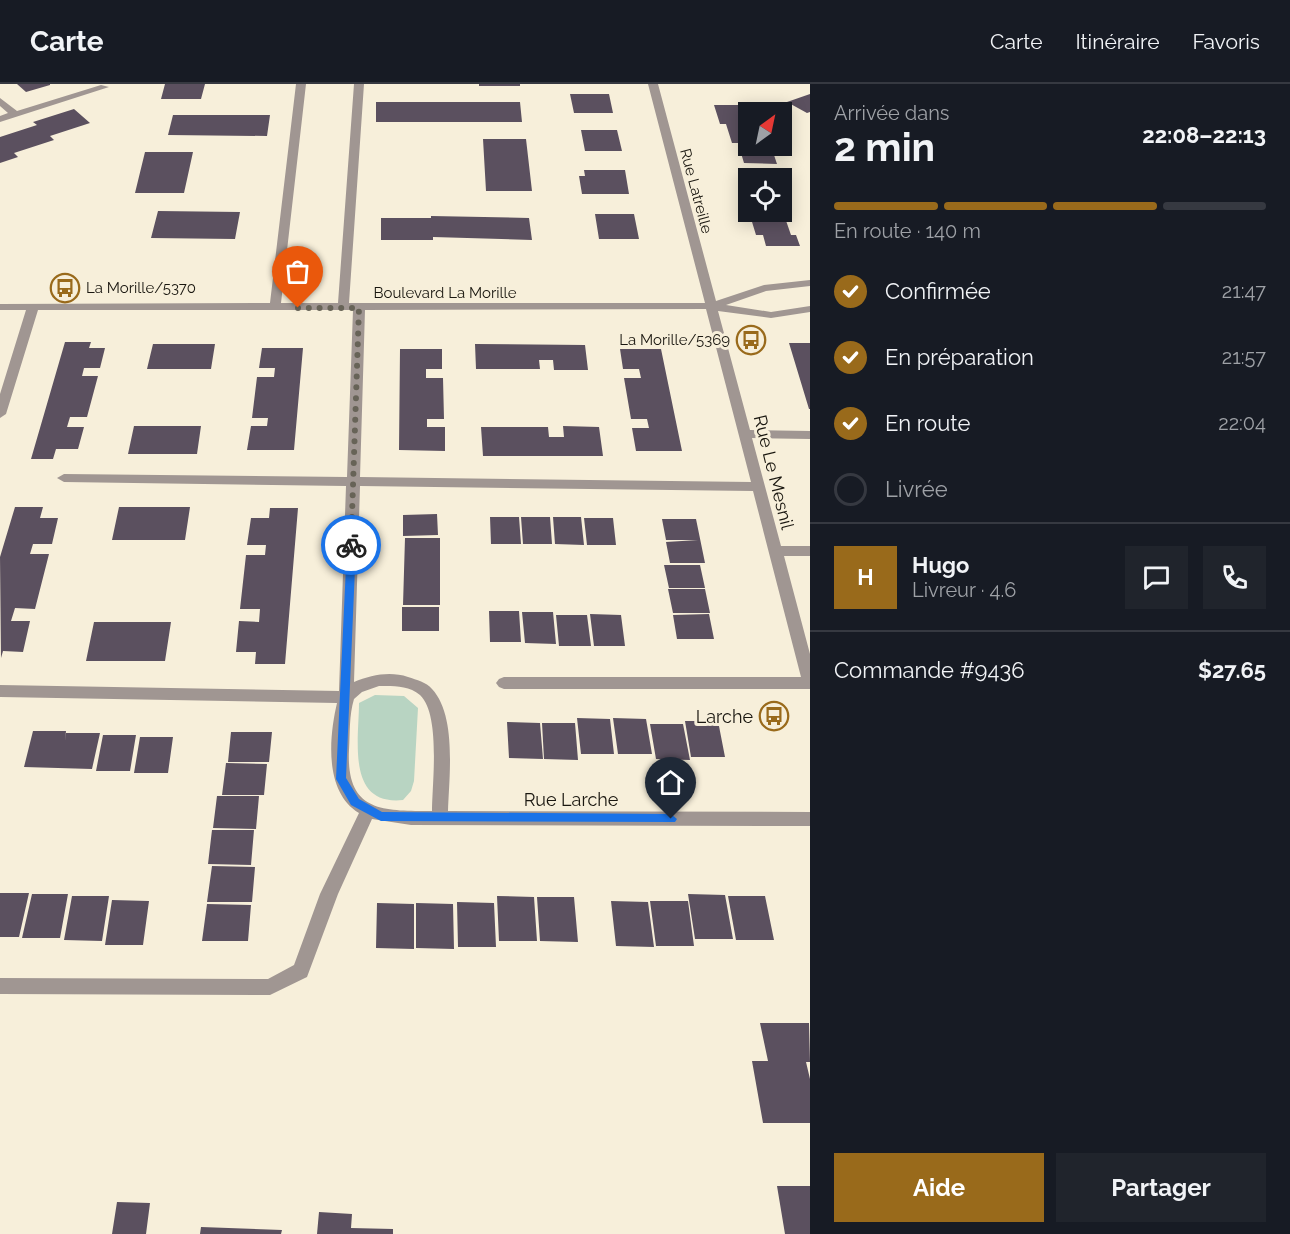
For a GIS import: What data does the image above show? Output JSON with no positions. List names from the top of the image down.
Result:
{
  "streets": {
    "street": [
      "Rue Latreille",
      "Boulevard La Morille",
      "Rue Le Mesnil",
      "Rue Larche"
    ]
  },
  "crossings": [
    ["Rue Latreille", "Boulevard La Morille"],
    ["Rue Latreille", "Rue Le Mesnil"],
    ["Boulevard La Morille", "Rue Le Mesnil"]
  ],
  "places": {
    "bus stop": ["La Morille/5370", "La Morille/5369", "Larche"]
  },
  "north": "top right",
  "page": {
    "header": "Carte",
    "nav": ["Carte", "Itinéraire", "Favoris"],
    "heading": ["2 min", "Arrivée dans", "22:08–22:13"],
    "panel": [
      "Hugo",
      "Livreur · 4.6",
      "Commande #9436",
      "$27.65"
    ],
    "bar": "En route · 140 m",
    "list": [
      ["Confirmée", "21:47"],
      ["En préparation", "21:57"],
      ["En route", "22:04"],
      "Livrée"
    ],
    "round": "H",
    "buttons": ["Aide", "Partager"]
  }
}
